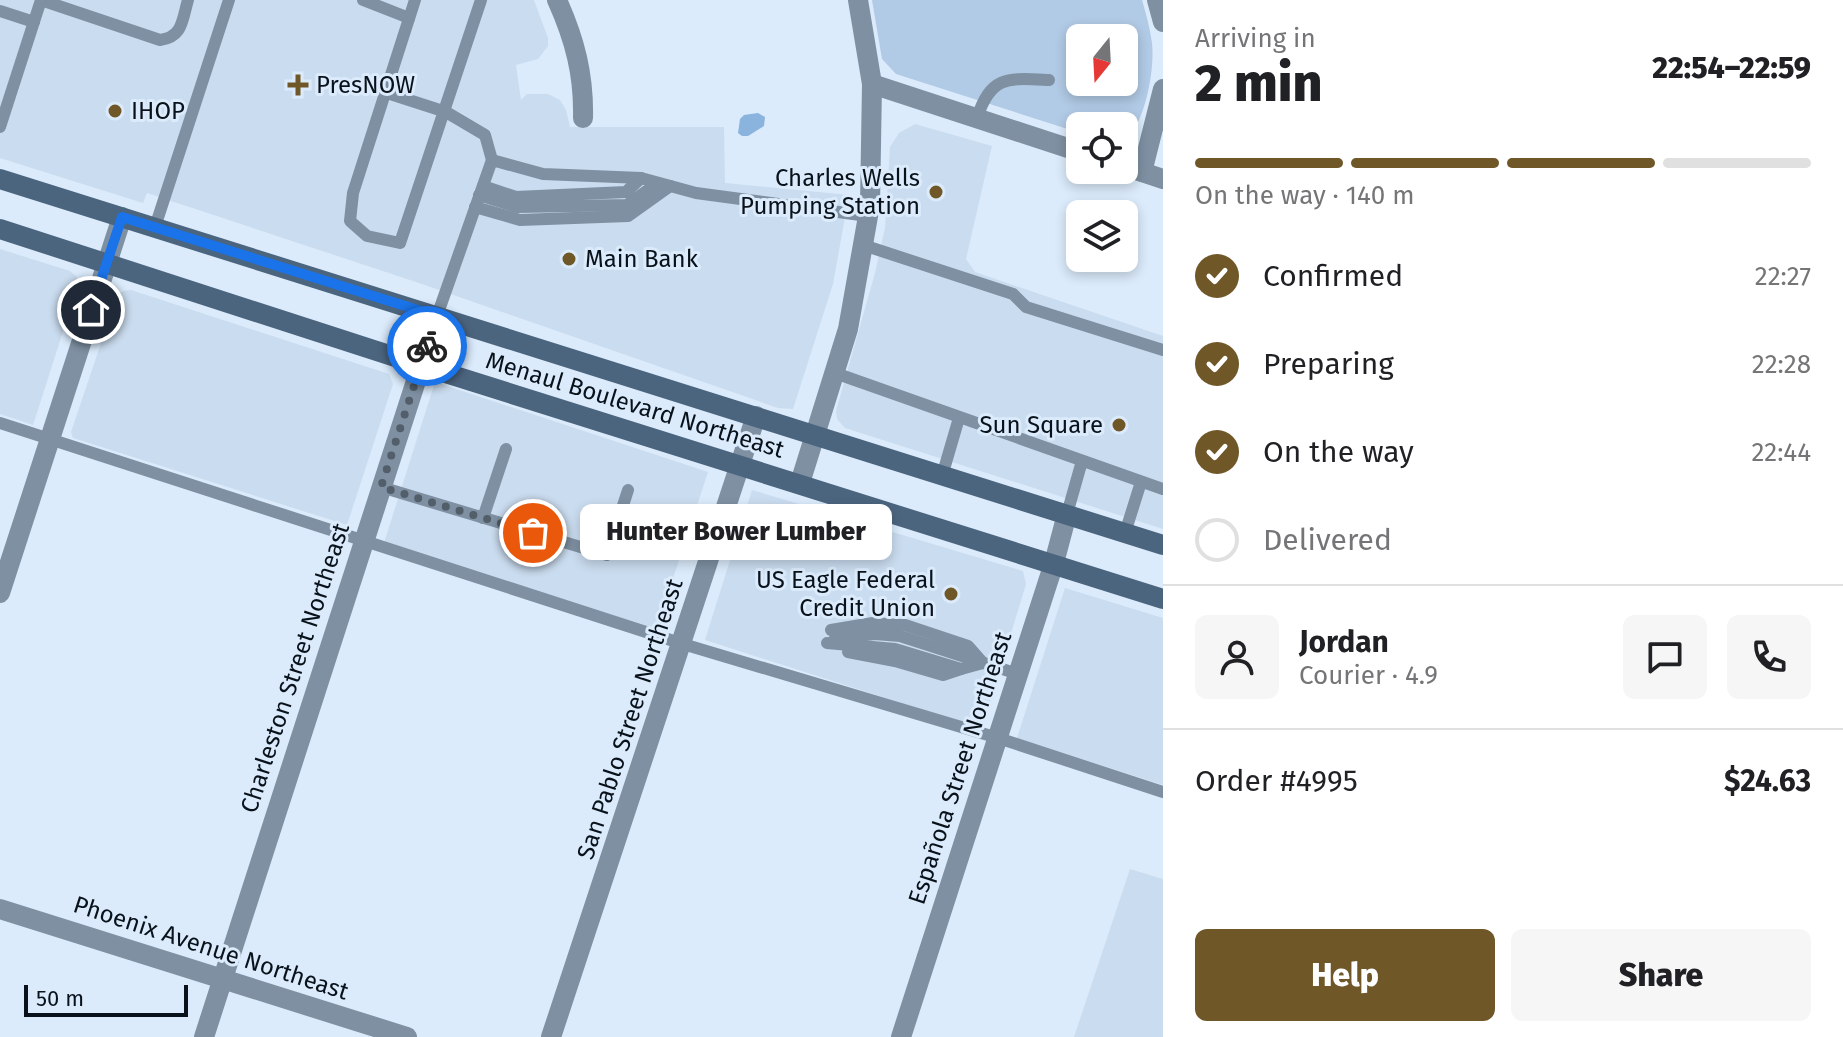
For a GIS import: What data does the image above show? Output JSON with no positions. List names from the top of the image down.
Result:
{
  "streets": {
    "main road": ["Menaul Boulevard Northeast"],
    "street": [
      "Charleston Street Northeast",
      "San Pablo Street Northeast",
      "Española Street Northeast",
      "Phoenix Avenue Northeast"
    ]
  },
  "crossings": [
    ["Menaul Boulevard Northeast", "Charleston Street Northeast"],
    ["Menaul Boulevard Northeast", "San Pablo Street Northeast"],
    ["Menaul Boulevard Northeast", "Española Street Northeast"],
    ["Charleston Street Northeast", "Phoenix Avenue Northeast"]
  ],
  "places": {
    "health": ["PresNOW"],
    "other": [
      "IHOP",
      "Charles Wells Pumping Station",
      "Main Bank",
      "Sun Square",
      "Hunter Bower Lumber",
      "US Eagle Federal Credit Union"
    ]
  },
  "scale_bar": "50 m",
  "north": "bottom",
  "page": {
    "heading": ["2 min", "Arriving in", "22:54–22:59"],
    "panel": [
      "Jordan",
      "Courier · 4.9",
      "Order #4995",
      "$24.63"
    ],
    "bar": "On the way · 140 m",
    "list": [
      ["Confirmed", "22:27"],
      ["Preparing", "22:28"],
      ["On the way", "22:44"],
      "Delivered"
    ],
    "bubble": "Hunter Bower Lumber",
    "buttons": ["Help", "Share"],
    "scale": "50 m"
  }
}
